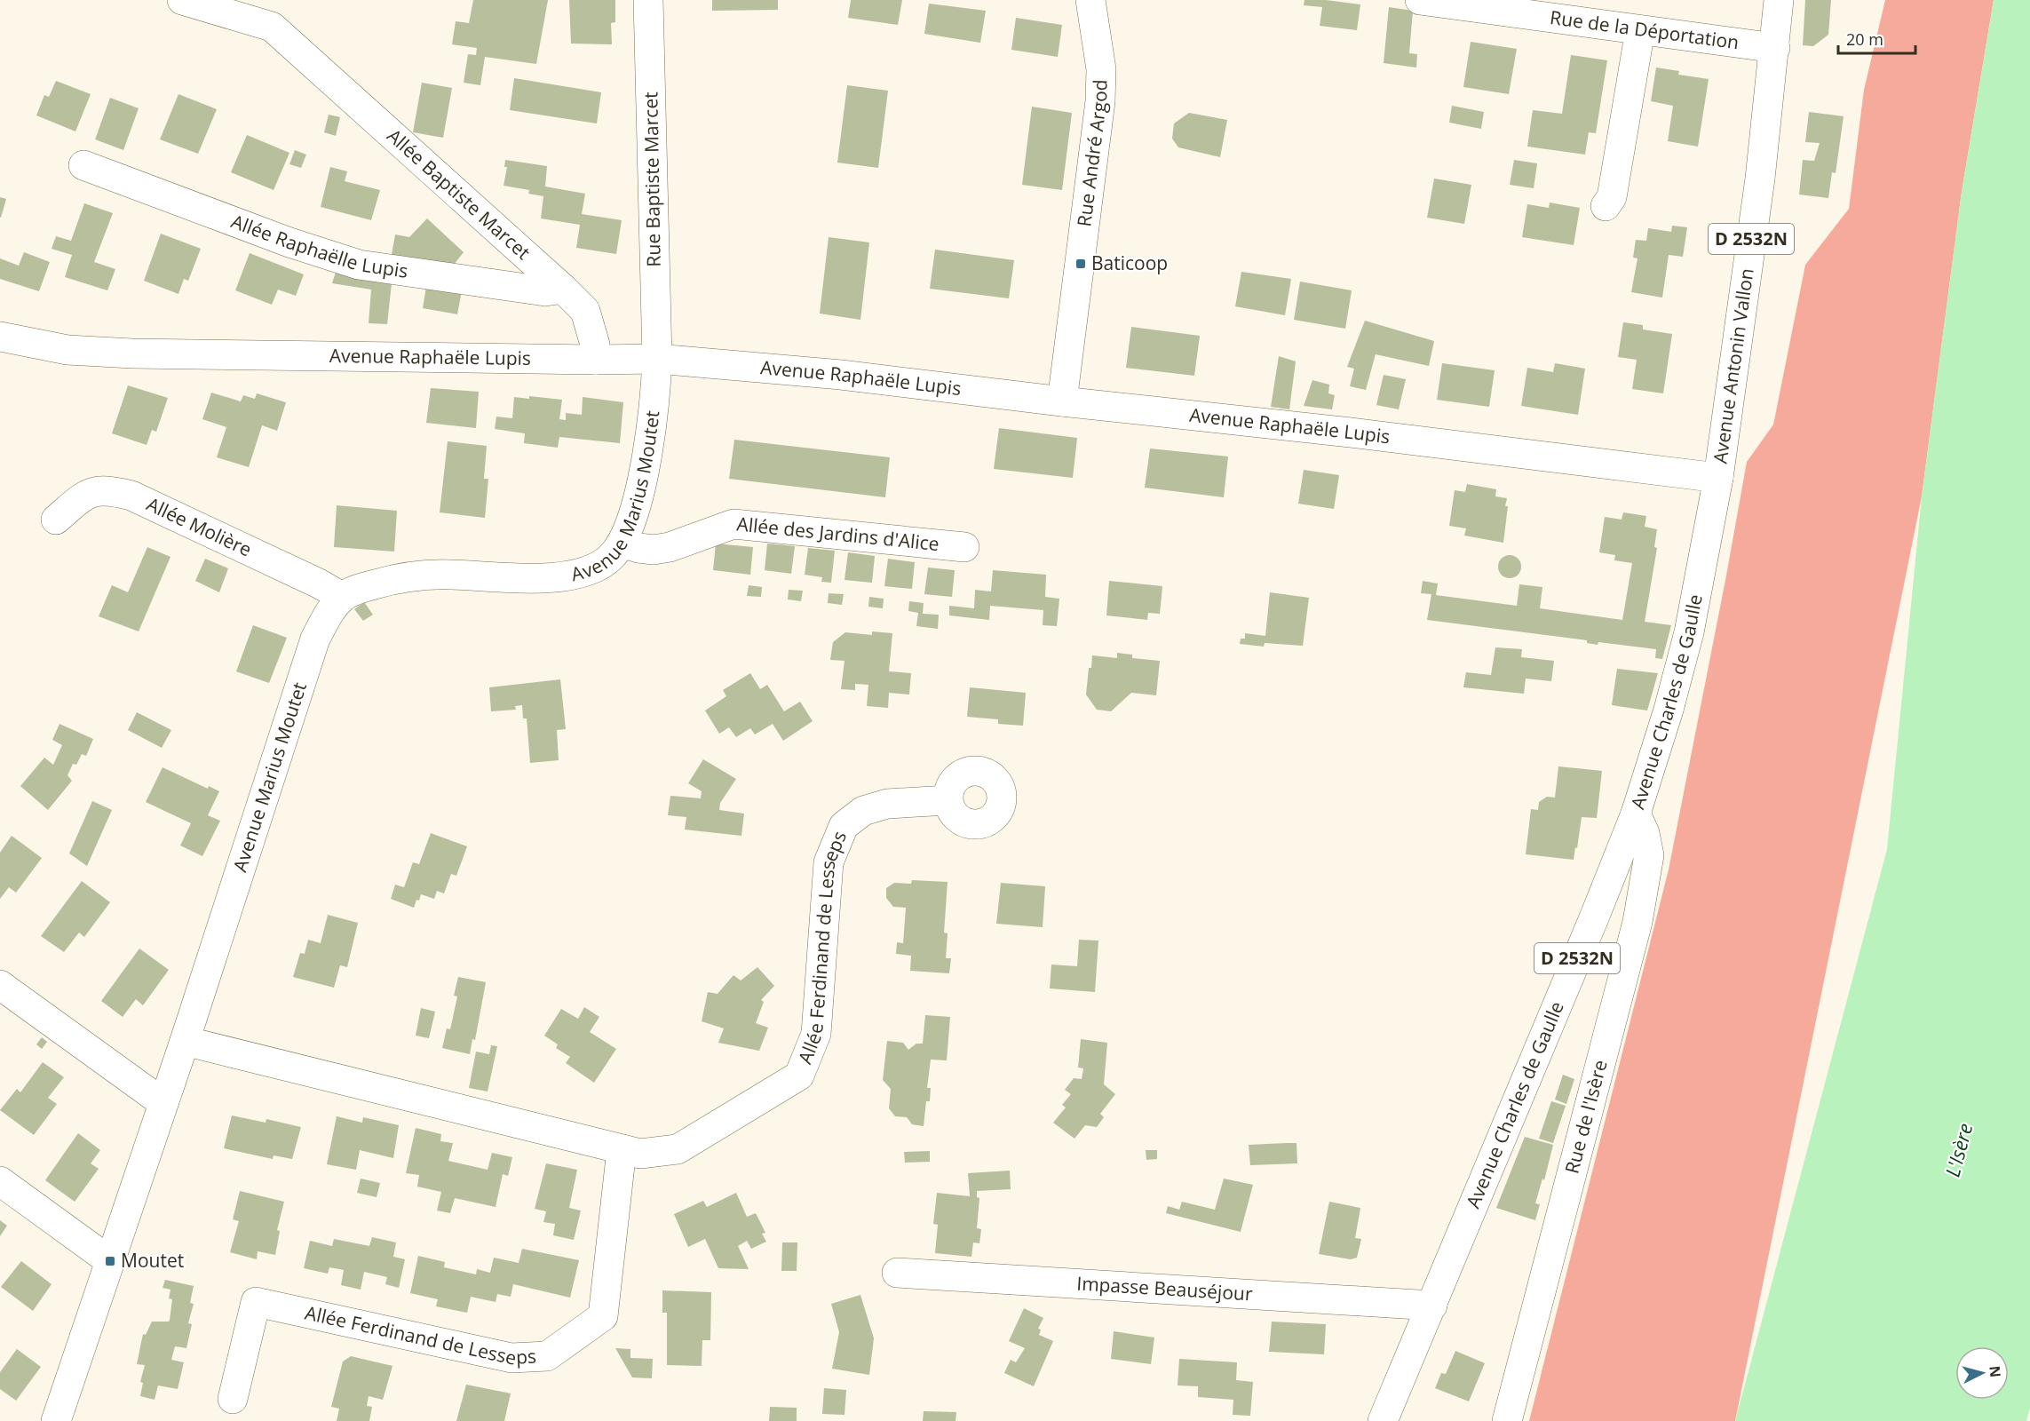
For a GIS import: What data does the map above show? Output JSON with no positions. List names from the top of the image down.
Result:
{
  "streets": {
    "street": [
      "Rue de la Déportation",
      "Rue André Argod",
      "Rue Baptiste Marcet",
      "Allée Baptiste Marcet",
      "D 2532N",
      "Allée Raphaëlle Lupis",
      "Avenue Raphaële Lupis",
      "Avenue Antonin Vallon",
      "Avenue Marius Moutet",
      "Allée Molière",
      "Allée des Jardins d'Alice",
      "Avenue Charles de Gaulle",
      "Allée Ferdinand de Lesseps",
      "Rue de l'Isère",
      "Impasse Beauséjour"
    ]
  },
  "crossings": [
    ["Rue de la Déportation", "Avenue Antonin Vallon"],
    ["Rue André Argod", "Avenue Raphaële Lupis"],
    ["Rue Baptiste Marcet", "Avenue Raphaële Lupis"],
    ["Rue Baptiste Marcet", "Avenue Marius Moutet"],
    ["Allée Baptiste Marcet", "Allée Raphaëlle Lupis"],
    ["Allée Baptiste Marcet", "Avenue Raphaële Lupis"],
    ["Avenue Raphaële Lupis", "Avenue Antonin Vallon"],
    ["Avenue Raphaële Lupis", "Avenue Marius Moutet"],
    ["Avenue Raphaële Lupis", "Avenue Charles de Gaulle"],
    ["Avenue Antonin Vallon", "Avenue Charles de Gaulle"],
    ["Avenue Marius Moutet", "Allée Molière"],
    ["Avenue Marius Moutet", "Allée des Jardins d'Alice"],
    ["Avenue Marius Moutet", "Allée Ferdinand de Lesseps"],
    ["Avenue Charles de Gaulle", "Rue de l'Isère"],
    ["Avenue Charles de Gaulle", "Impasse Beauséjour"]
  ],
  "water": ["L'Isère"],
  "places": {
    "transit": ["Baticoop", "Moutet"]
  },
  "scale_bar": "20 m",
  "north": "right"
}
